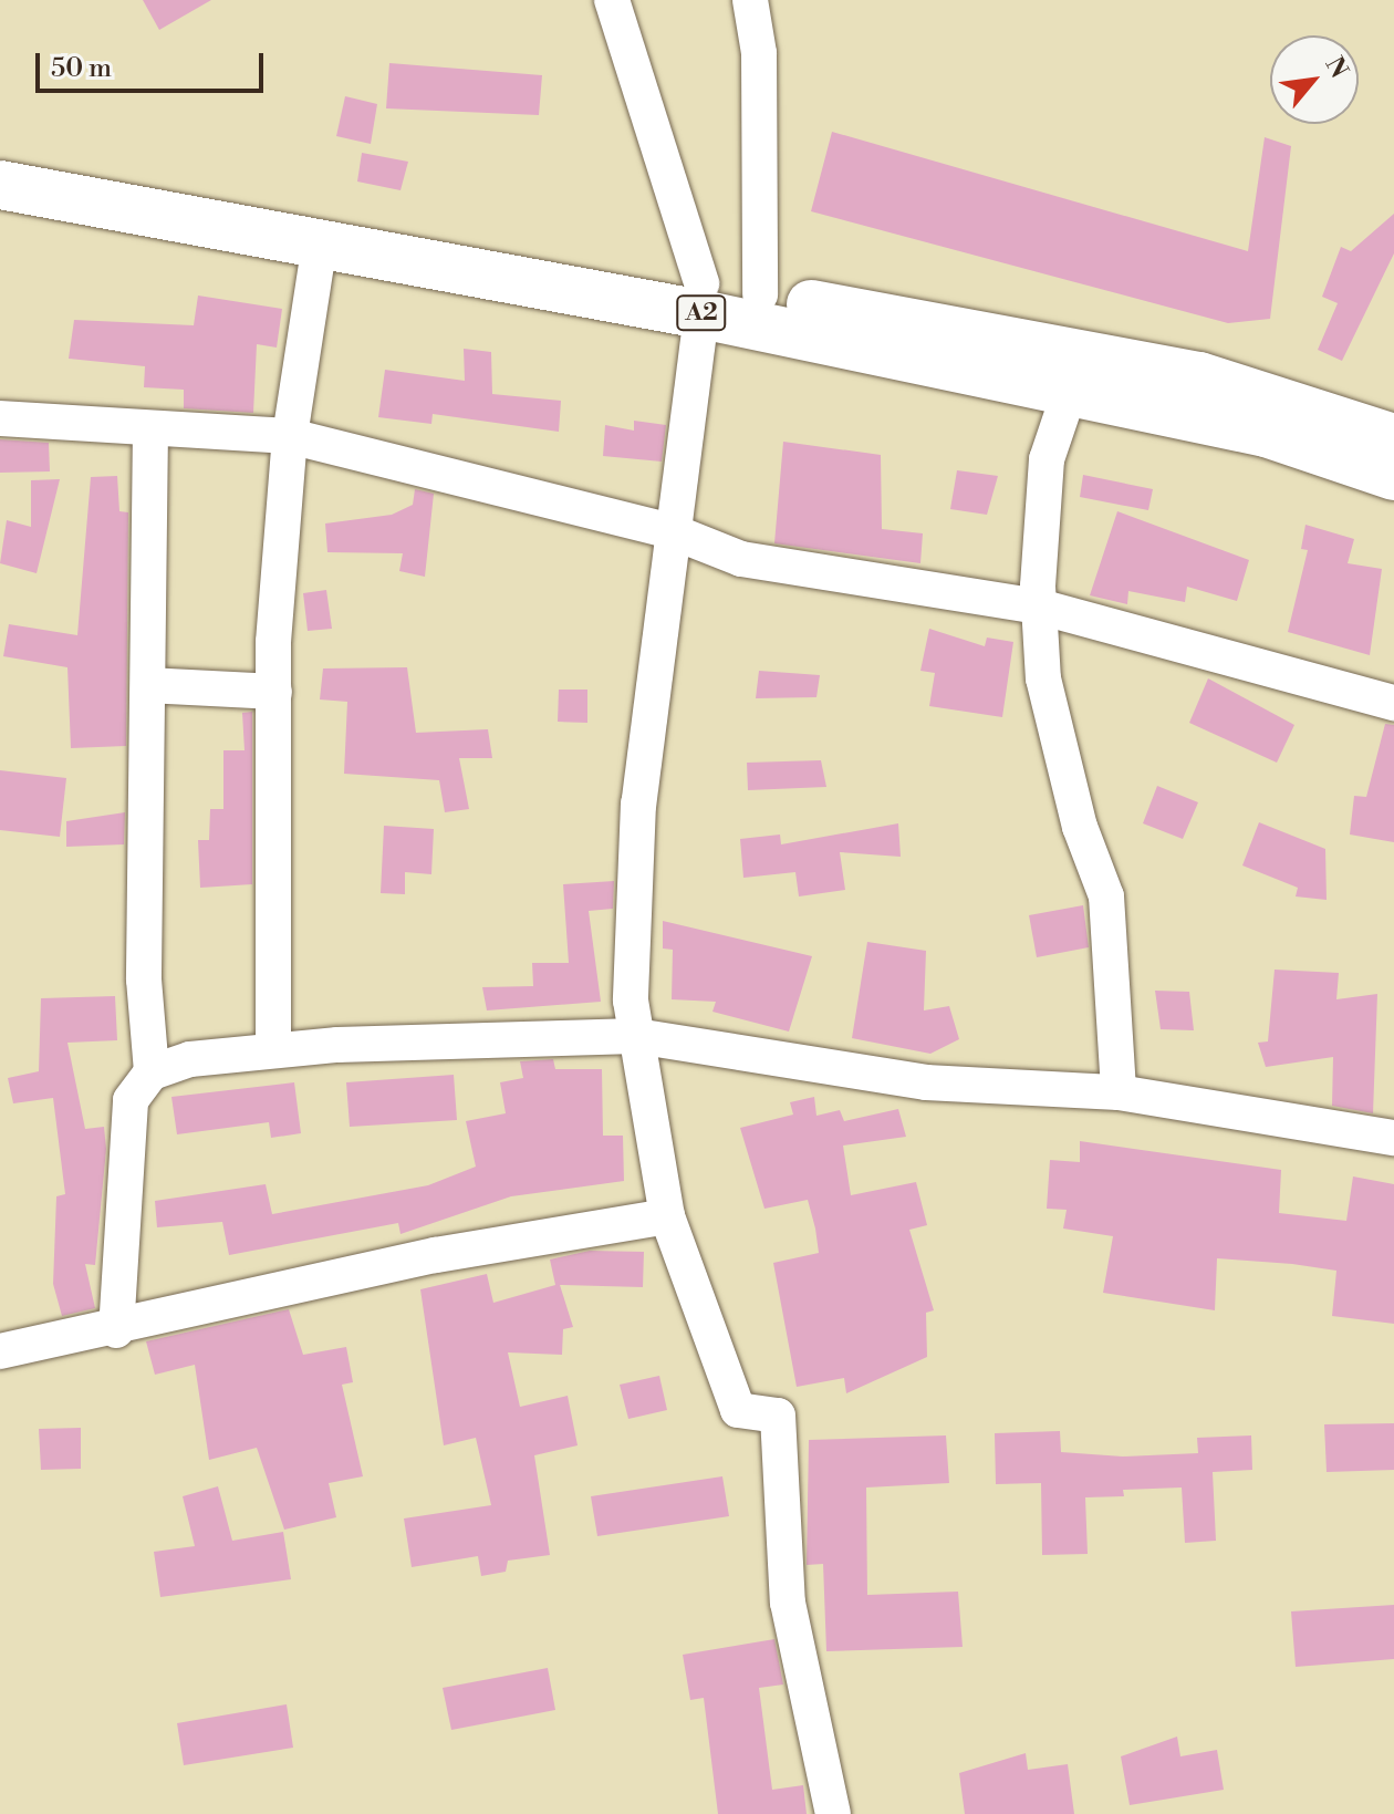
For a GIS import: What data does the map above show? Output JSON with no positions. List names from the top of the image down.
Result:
{
  "streets": {
    "highway": ["A2"]
  },
  "scale_bar": "50 m",
  "north": "top right"
}
